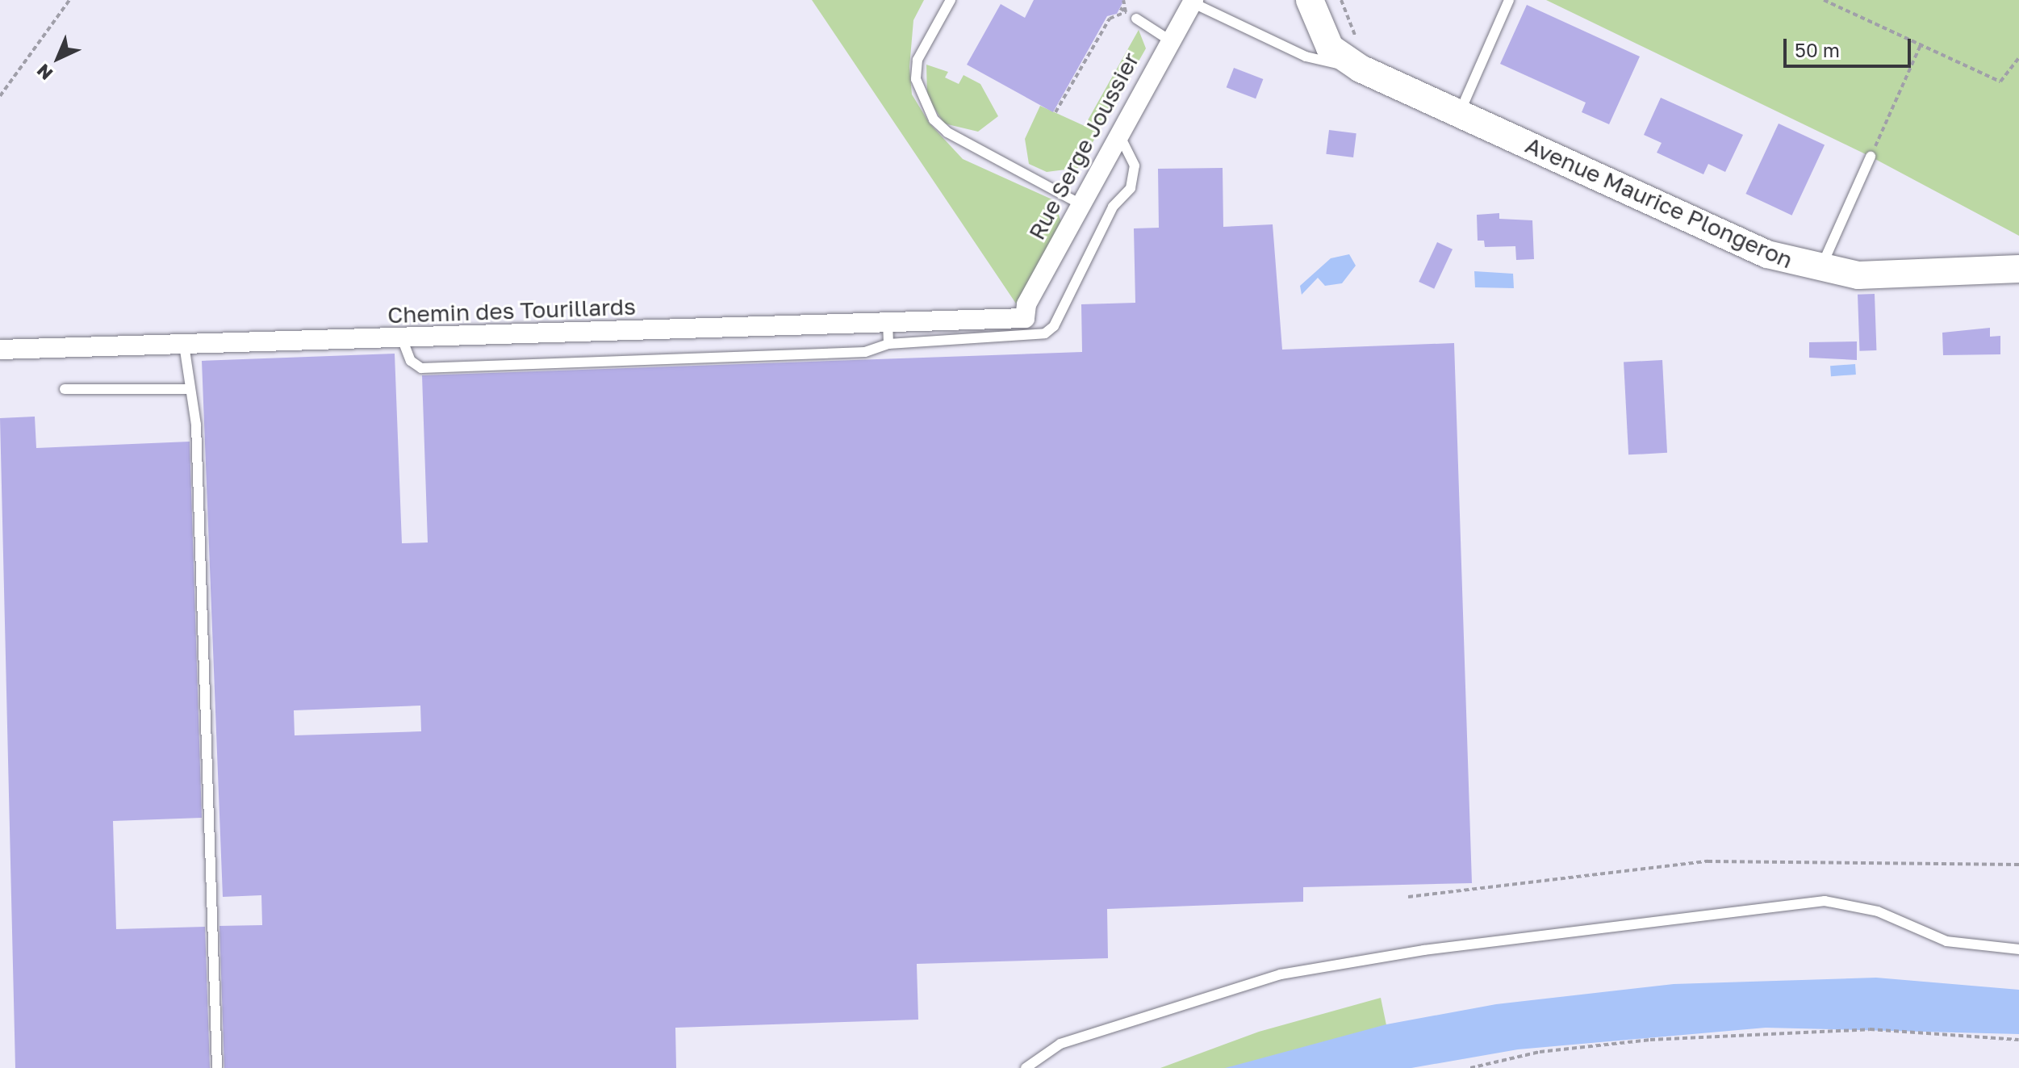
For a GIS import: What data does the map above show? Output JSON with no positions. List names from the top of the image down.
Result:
{
  "streets": {
    "street": ["Rue Serge Joussier", "Avenue Maurice Plongeron", "Chemin des Tourillards"]
  },
  "crossings": [
    ["Rue Serge Joussier", "Chemin des Tourillards"]
  ],
  "scale_bar": "50 m",
  "north": "bottom left"
}
